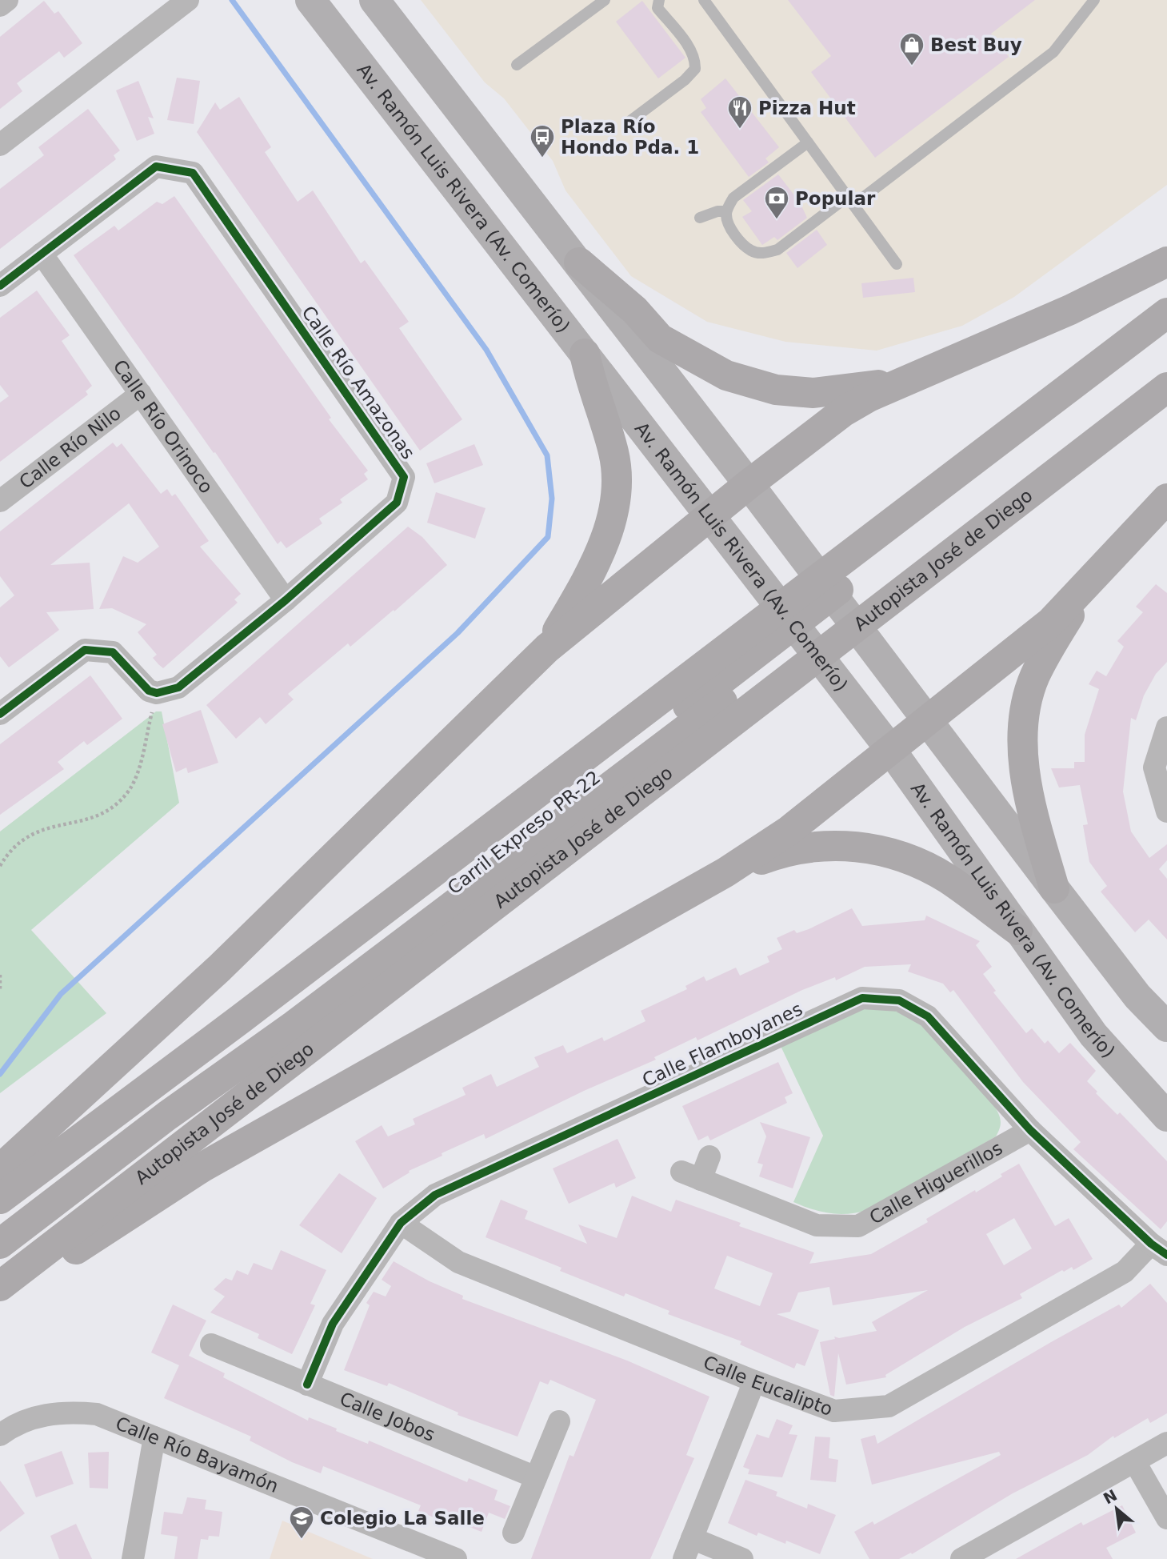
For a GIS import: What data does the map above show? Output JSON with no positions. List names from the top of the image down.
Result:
{
  "streets": {
    "highway": ["Autopista José de Diego", "Carril Expreso PR-22"],
    "main road": ["Av. Ramón Luis Rivera (Av. Comerío)"],
    "street": [
      "Calle Río Amazonas",
      "Calle Río Orinoco",
      "Calle Río Nilo",
      "Calle Flamboyanes",
      "Calle Higuerillos",
      "Calle Eucalipto",
      "Calle Jobos",
      "Calle Río Bayamón"
    ]
  },
  "crossings": [
    ["Calle Río Amazonas", "Calle Río Orinoco"],
    ["Calle Río Orinoco", "Calle Río Nilo"],
    ["Autopista José de Diego", "Carril Expreso PR-22"],
    ["Calle Flamboyanes", "Calle Higuerillos"],
    ["Calle Flamboyanes", "Calle Eucalipto"],
    ["Calle Flamboyanes", "Calle Jobos"]
  ],
  "places": {
    "shop": ["Best Buy"],
    "restaurant": ["Pizza Hut"],
    "bus stop": ["Plaza Río Hondo Pda. 1"],
    "bank": ["Popular"],
    "school or university": ["Colegio La Salle"]
  },
  "north": "top left"
}
